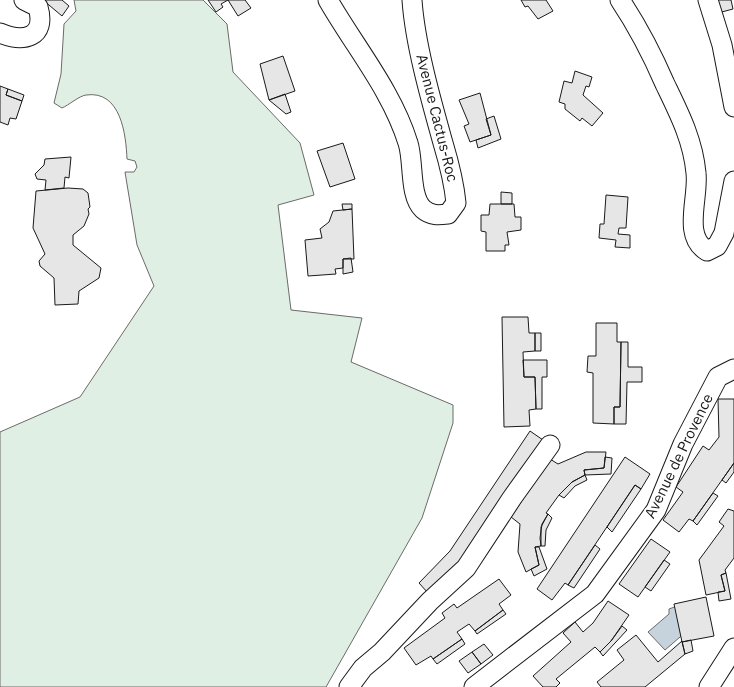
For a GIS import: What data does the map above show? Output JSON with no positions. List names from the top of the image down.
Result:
{
  "streets": {
    "street": ["Avenue Cactus-Roc", "Avenue de Provence"]
  }
}
